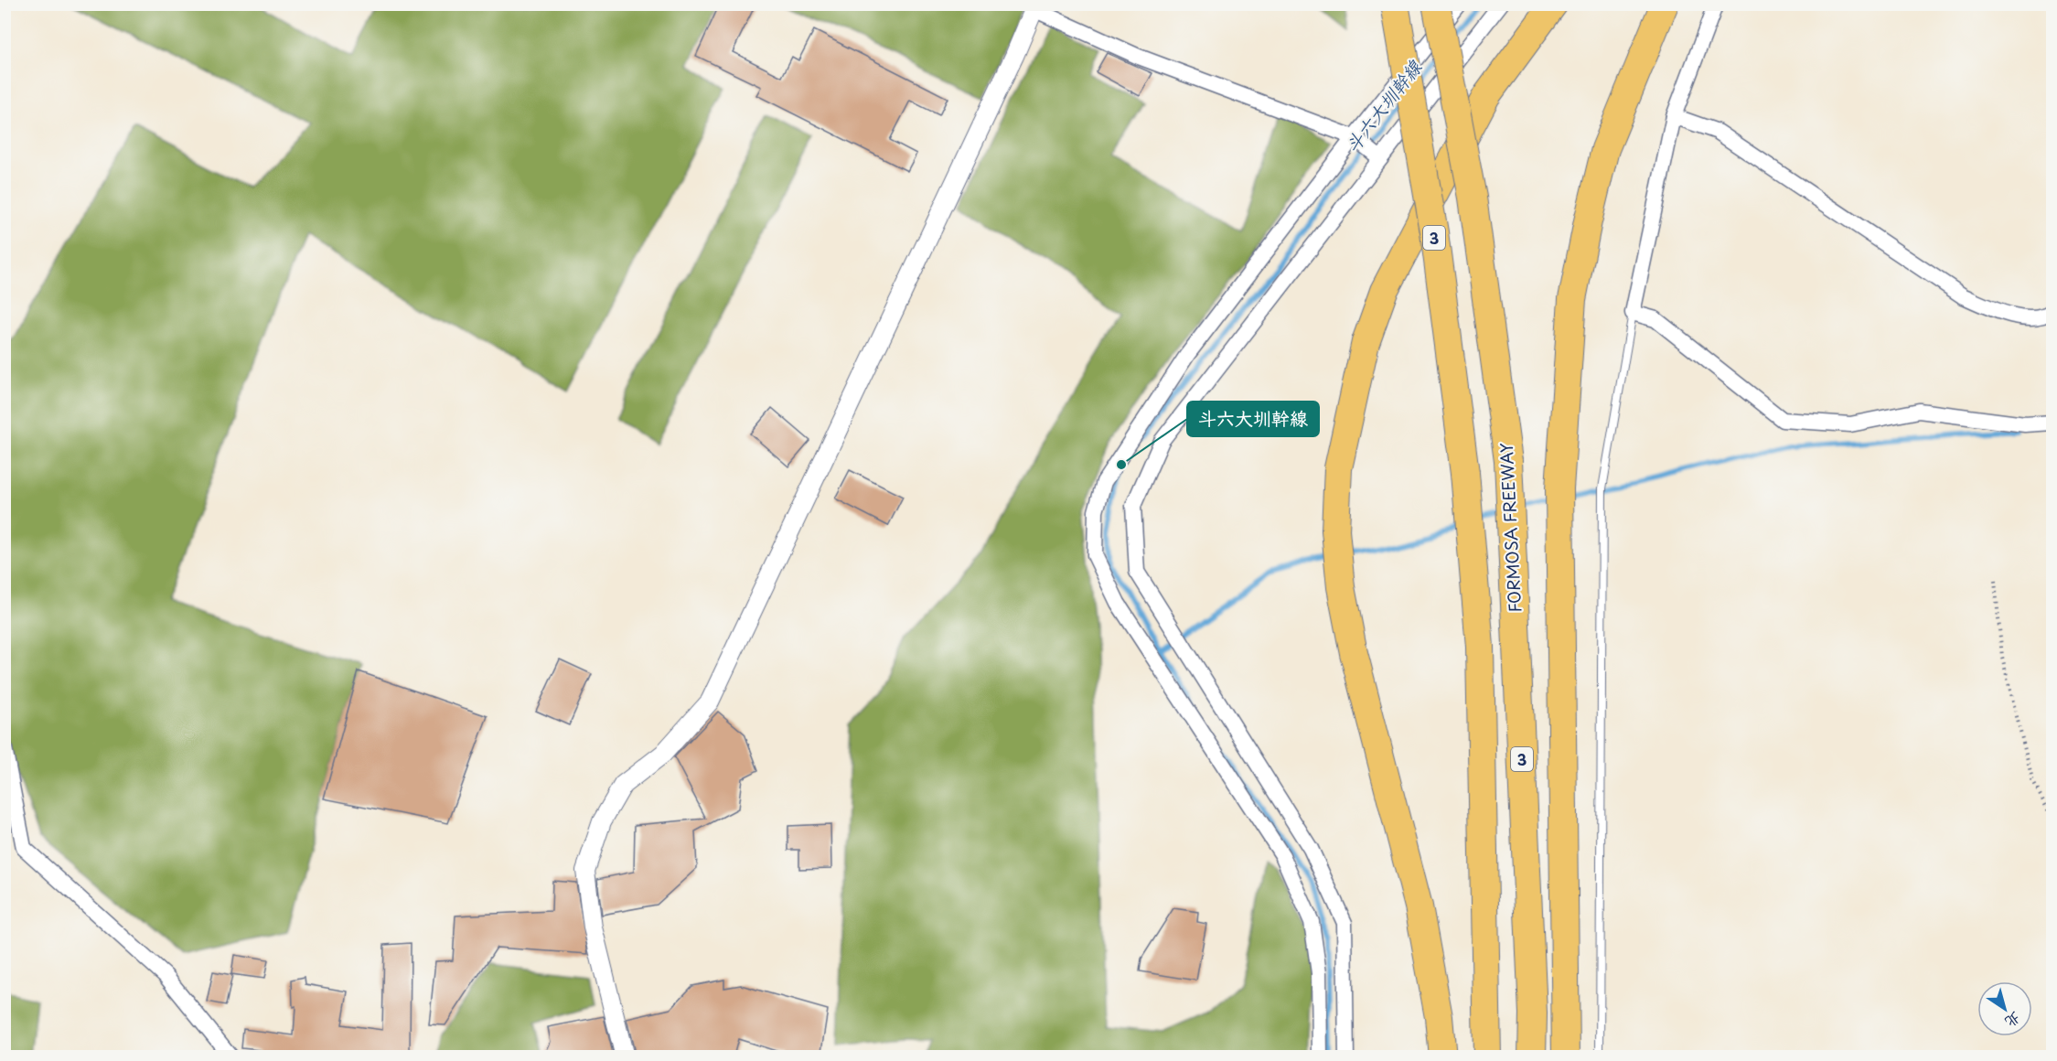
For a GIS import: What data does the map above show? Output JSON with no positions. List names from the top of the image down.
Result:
{
  "streets": {
    "highway": ["3", "FORMOSA FREEWAY"]
  },
  "water": ["斗六大圳幹線"],
  "places": ["斗六大圳幹線"],
  "north": "bottom right"
}
